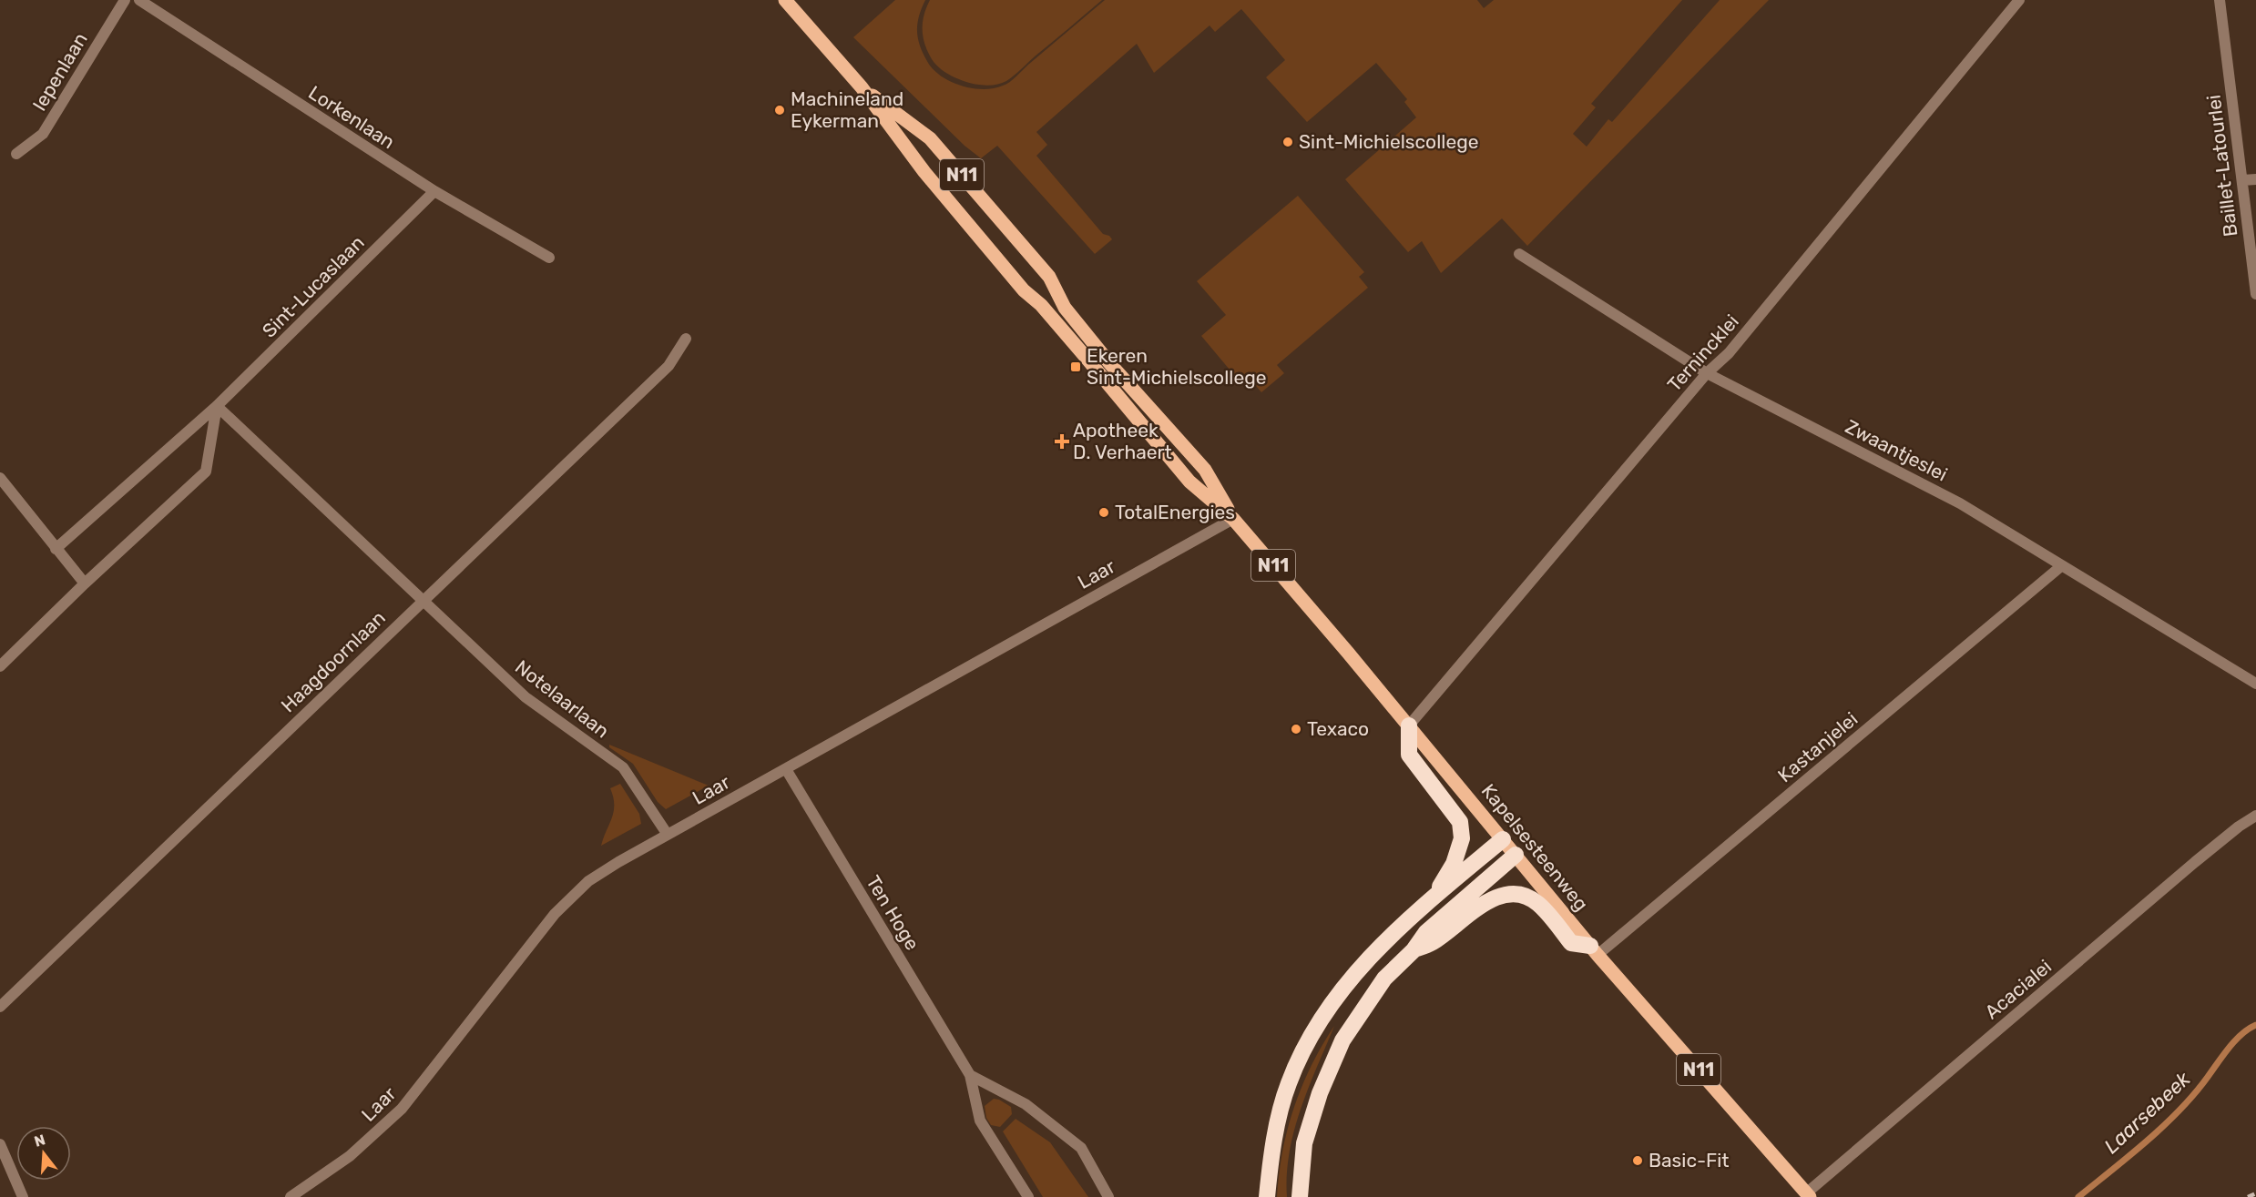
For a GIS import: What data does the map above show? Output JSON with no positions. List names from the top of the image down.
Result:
{
  "streets": {
    "main road": ["N11", "Kapelsesteenweg"],
    "street": [
      "Iepenlaan",
      "Lorkenlaan",
      "Baillet-Latourlei",
      "Sint-Lucaslaan",
      "Ternincklei",
      "Zwaantjeslei",
      "Laar",
      "Haagdoornlaan",
      "Notelaarlaan",
      "Kastanjelei",
      "Ten Hoge",
      "Acacialei"
    ]
  },
  "crossings": [
    ["Lorkenlaan", "Sint-Lucaslaan"],
    ["Sint-Lucaslaan", "Notelaarlaan"],
    ["Ternincklei", "Zwaantjeslei"],
    ["Ternincklei", "Kapelsesteenweg"],
    ["Zwaantjeslei", "Kastanjelei"],
    ["Laar", "Notelaarlaan"],
    ["Laar", "Kapelsesteenweg"],
    ["Laar", "Ten Hoge"],
    ["Haagdoornlaan", "Notelaarlaan"],
    ["Kastanjelei", "Kapelsesteenweg"],
    ["Kapelsesteenweg", "Acacialei"]
  ],
  "water": ["Laarsebeek"],
  "places": {
    "other": [
      "Machineland Eykerman",
      "Sint-Michielscollege",
      "TotalEnergies",
      "Texaco",
      "Basic-Fit"
    ],
    "transit": ["Ekeren Sint-Michielscollege"],
    "health": ["Apotheek D. Verhaert"]
  },
  "north": "top"
}
